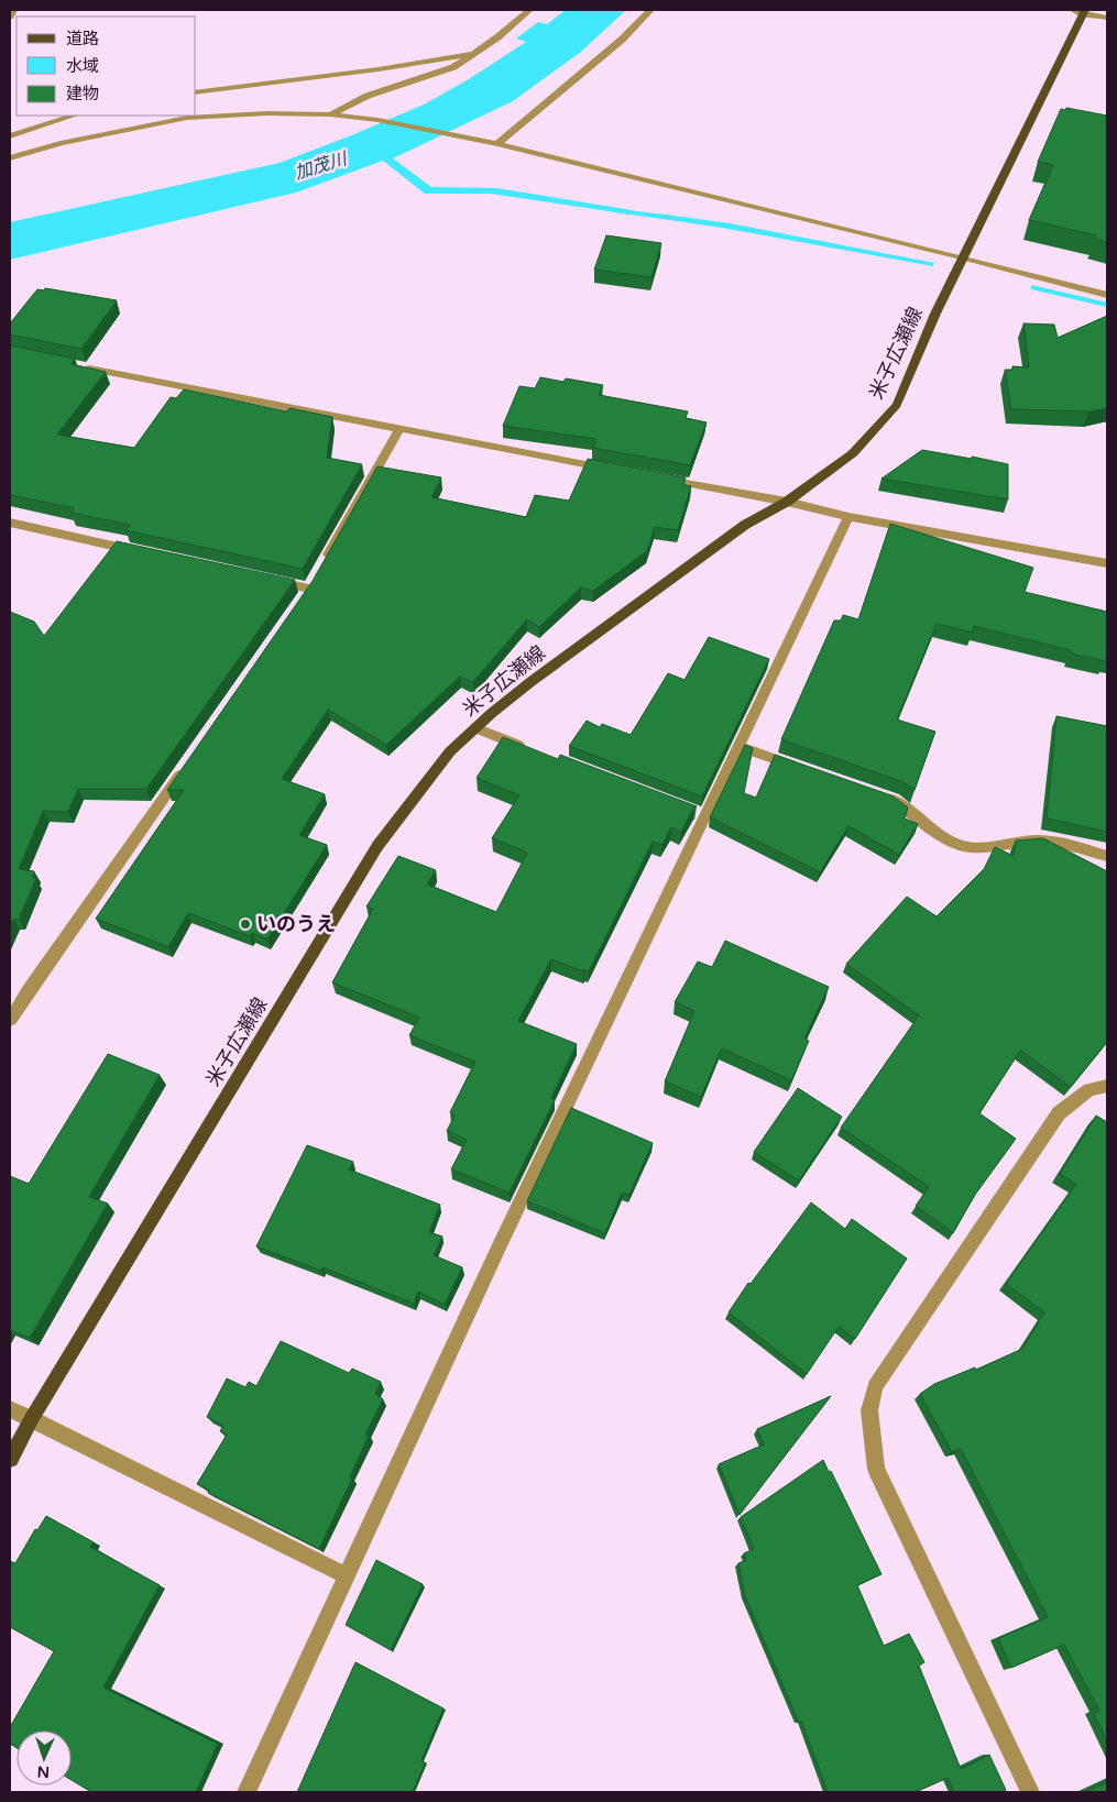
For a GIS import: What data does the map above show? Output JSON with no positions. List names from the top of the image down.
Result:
{
  "streets": {
    "main road": ["米子広瀬線"]
  },
  "water": ["加茂川"],
  "places": ["いのうえ"],
  "legend": ["道路", "水域", "建物"],
  "north": "bottom"
}
